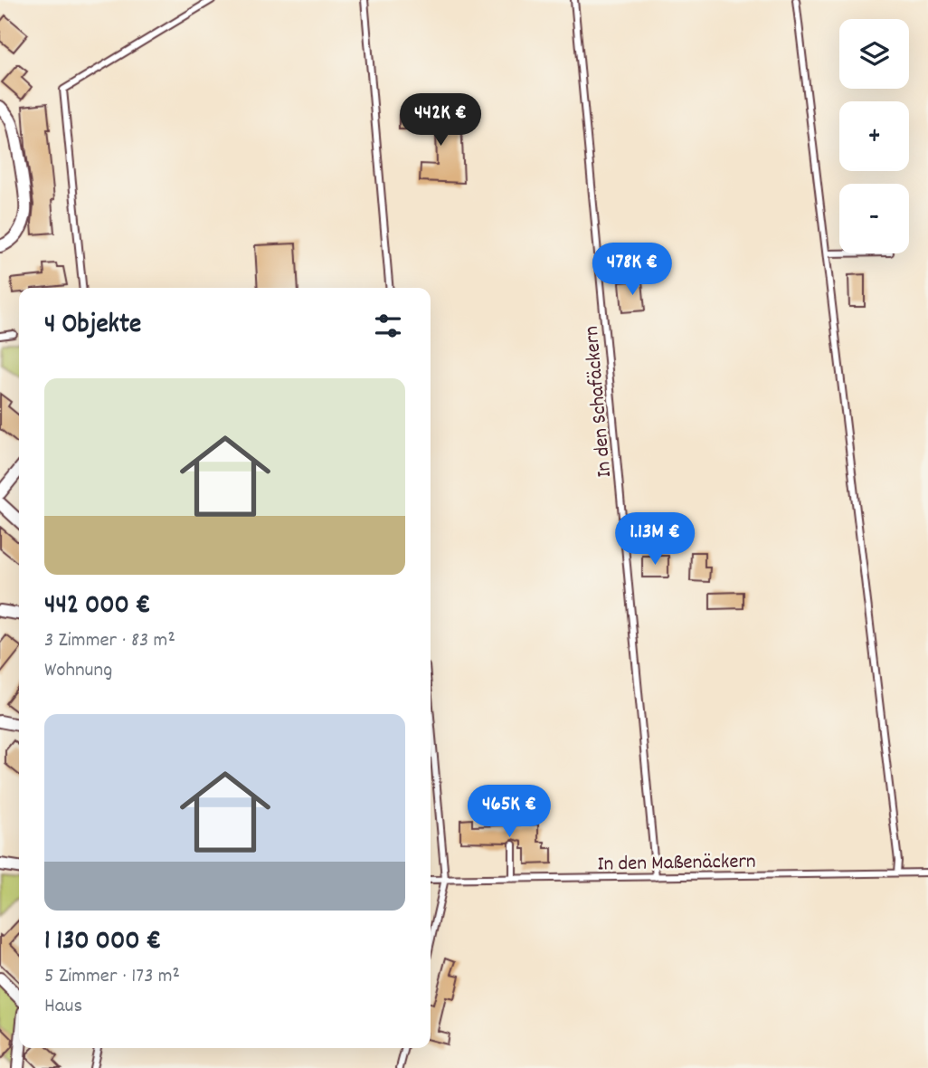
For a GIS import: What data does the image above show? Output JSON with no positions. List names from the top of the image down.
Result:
{
  "streets": {
    "lane": ["In den Schafäckern", "In den Maßenäckern"]
  },
  "crossings": [
    ["In den Schafäckern", "In den Maßenäckern"]
  ],
  "page": {
    "map_buttons": ["+", "−"],
    "price": [
      "442K €",
      "478K €",
      "1.13M €",
      "465K €"
    ],
    "heading": "4 Objekte",
    "list": [
      {
        "name": "442 000 €",
        "note": "3 Zimmer · 83 m² · Wohnung"
      },
      {
        "name": "1 130 000 €",
        "note": "5 Zimmer · 173 m² · Haus"
      }
    ]
  }
}
